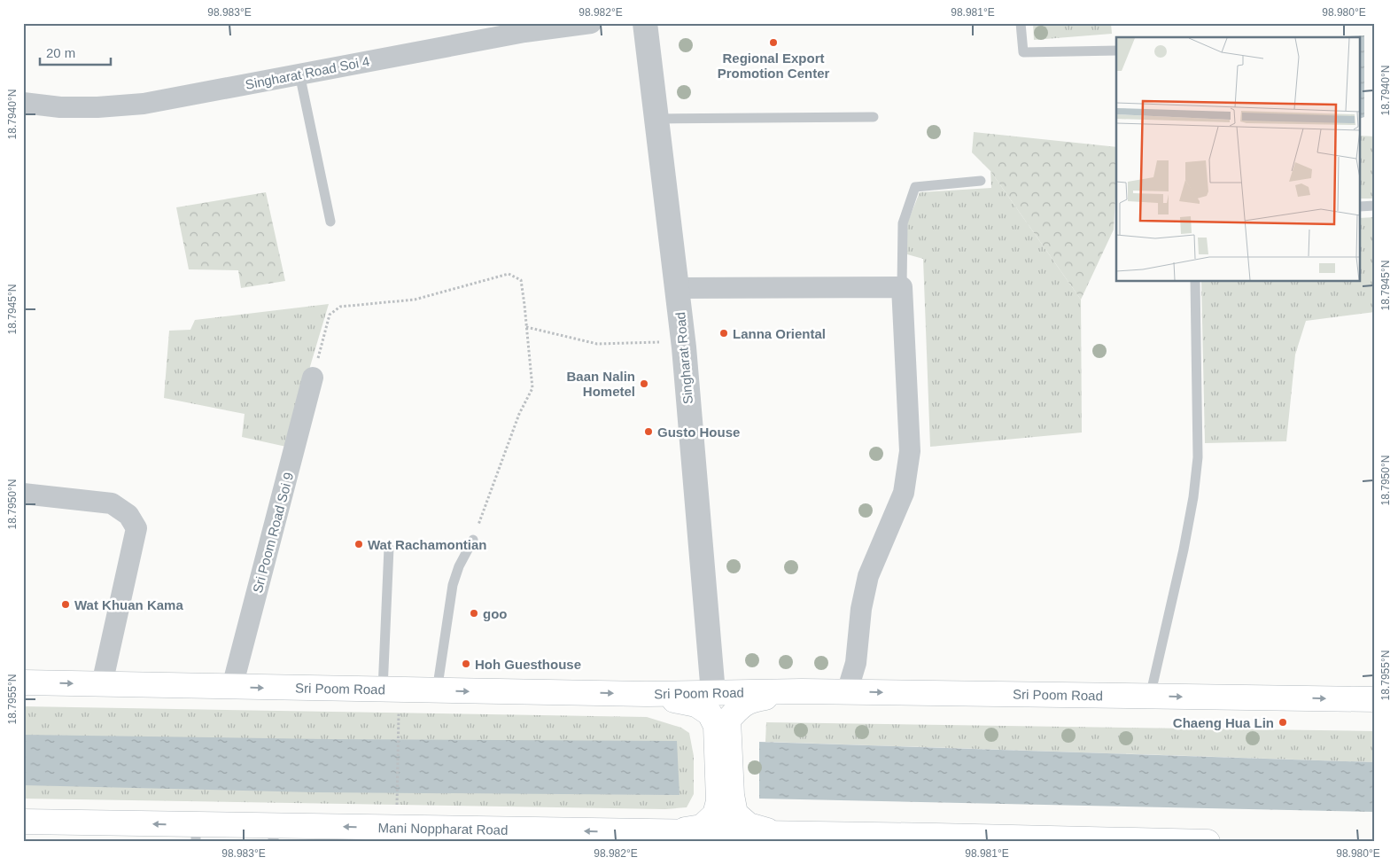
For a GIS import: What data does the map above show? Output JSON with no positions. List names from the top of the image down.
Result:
{
  "streets": {
    "main road": ["Sri Poom Road", "Mani Noppharat Road"],
    "street": ["Singharat Road Soi 4", "Singharat Road", "Sri Poom Road Soi 9"]
  },
  "crossings": [
    ["Singharat Road", "Sri Poom Road"],
    ["Sri Poom Road Soi 9", "Sri Poom Road"]
  ],
  "one_way": ["Sri Poom Road", "Mani Noppharat Road"],
  "places": [
    "Regional Export Promotion Center",
    "Lanna Oriental",
    "Baan Nalin Hometel",
    "Gusto House",
    "Wat Rachamontian",
    "Wat Khuan Kama",
    "goo",
    "Hoh Guesthouse",
    "Chaeng Hua Lin"
  ],
  "scale_bar": "20 m",
  "coordinates": [
    "98.983°E",
    "98.982°E",
    "98.981°E",
    "98.980°E",
    "18.7940°N",
    "18.7945°N",
    "18.7950°N",
    "18.7955°N"
  ]
}
